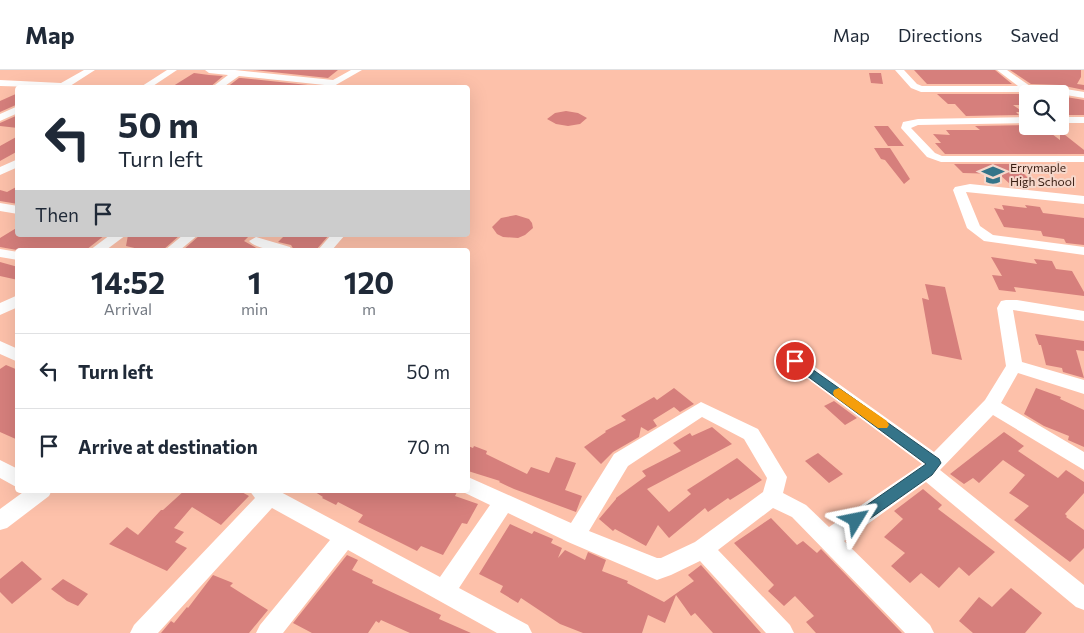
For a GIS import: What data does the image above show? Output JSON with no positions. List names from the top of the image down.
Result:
{
  "places": {
    "school or university": ["Errymaple High School"]
  },
  "page": {
    "header": "Map",
    "nav": ["Map", "Directions", "Saved"],
    "turn": ["50 m", "Turn left"],
    "then": "Then",
    "eta": [
      "14:52",
      "Arrival",
      "1",
      "min",
      "120",
      "m"
    ],
    "list": [
      {
        "name": "Turn left",
        "value": "50 m"
      },
      {
        "name": "Arrive at destination",
        "value": "70 m"
      }
    ]
  }
}
